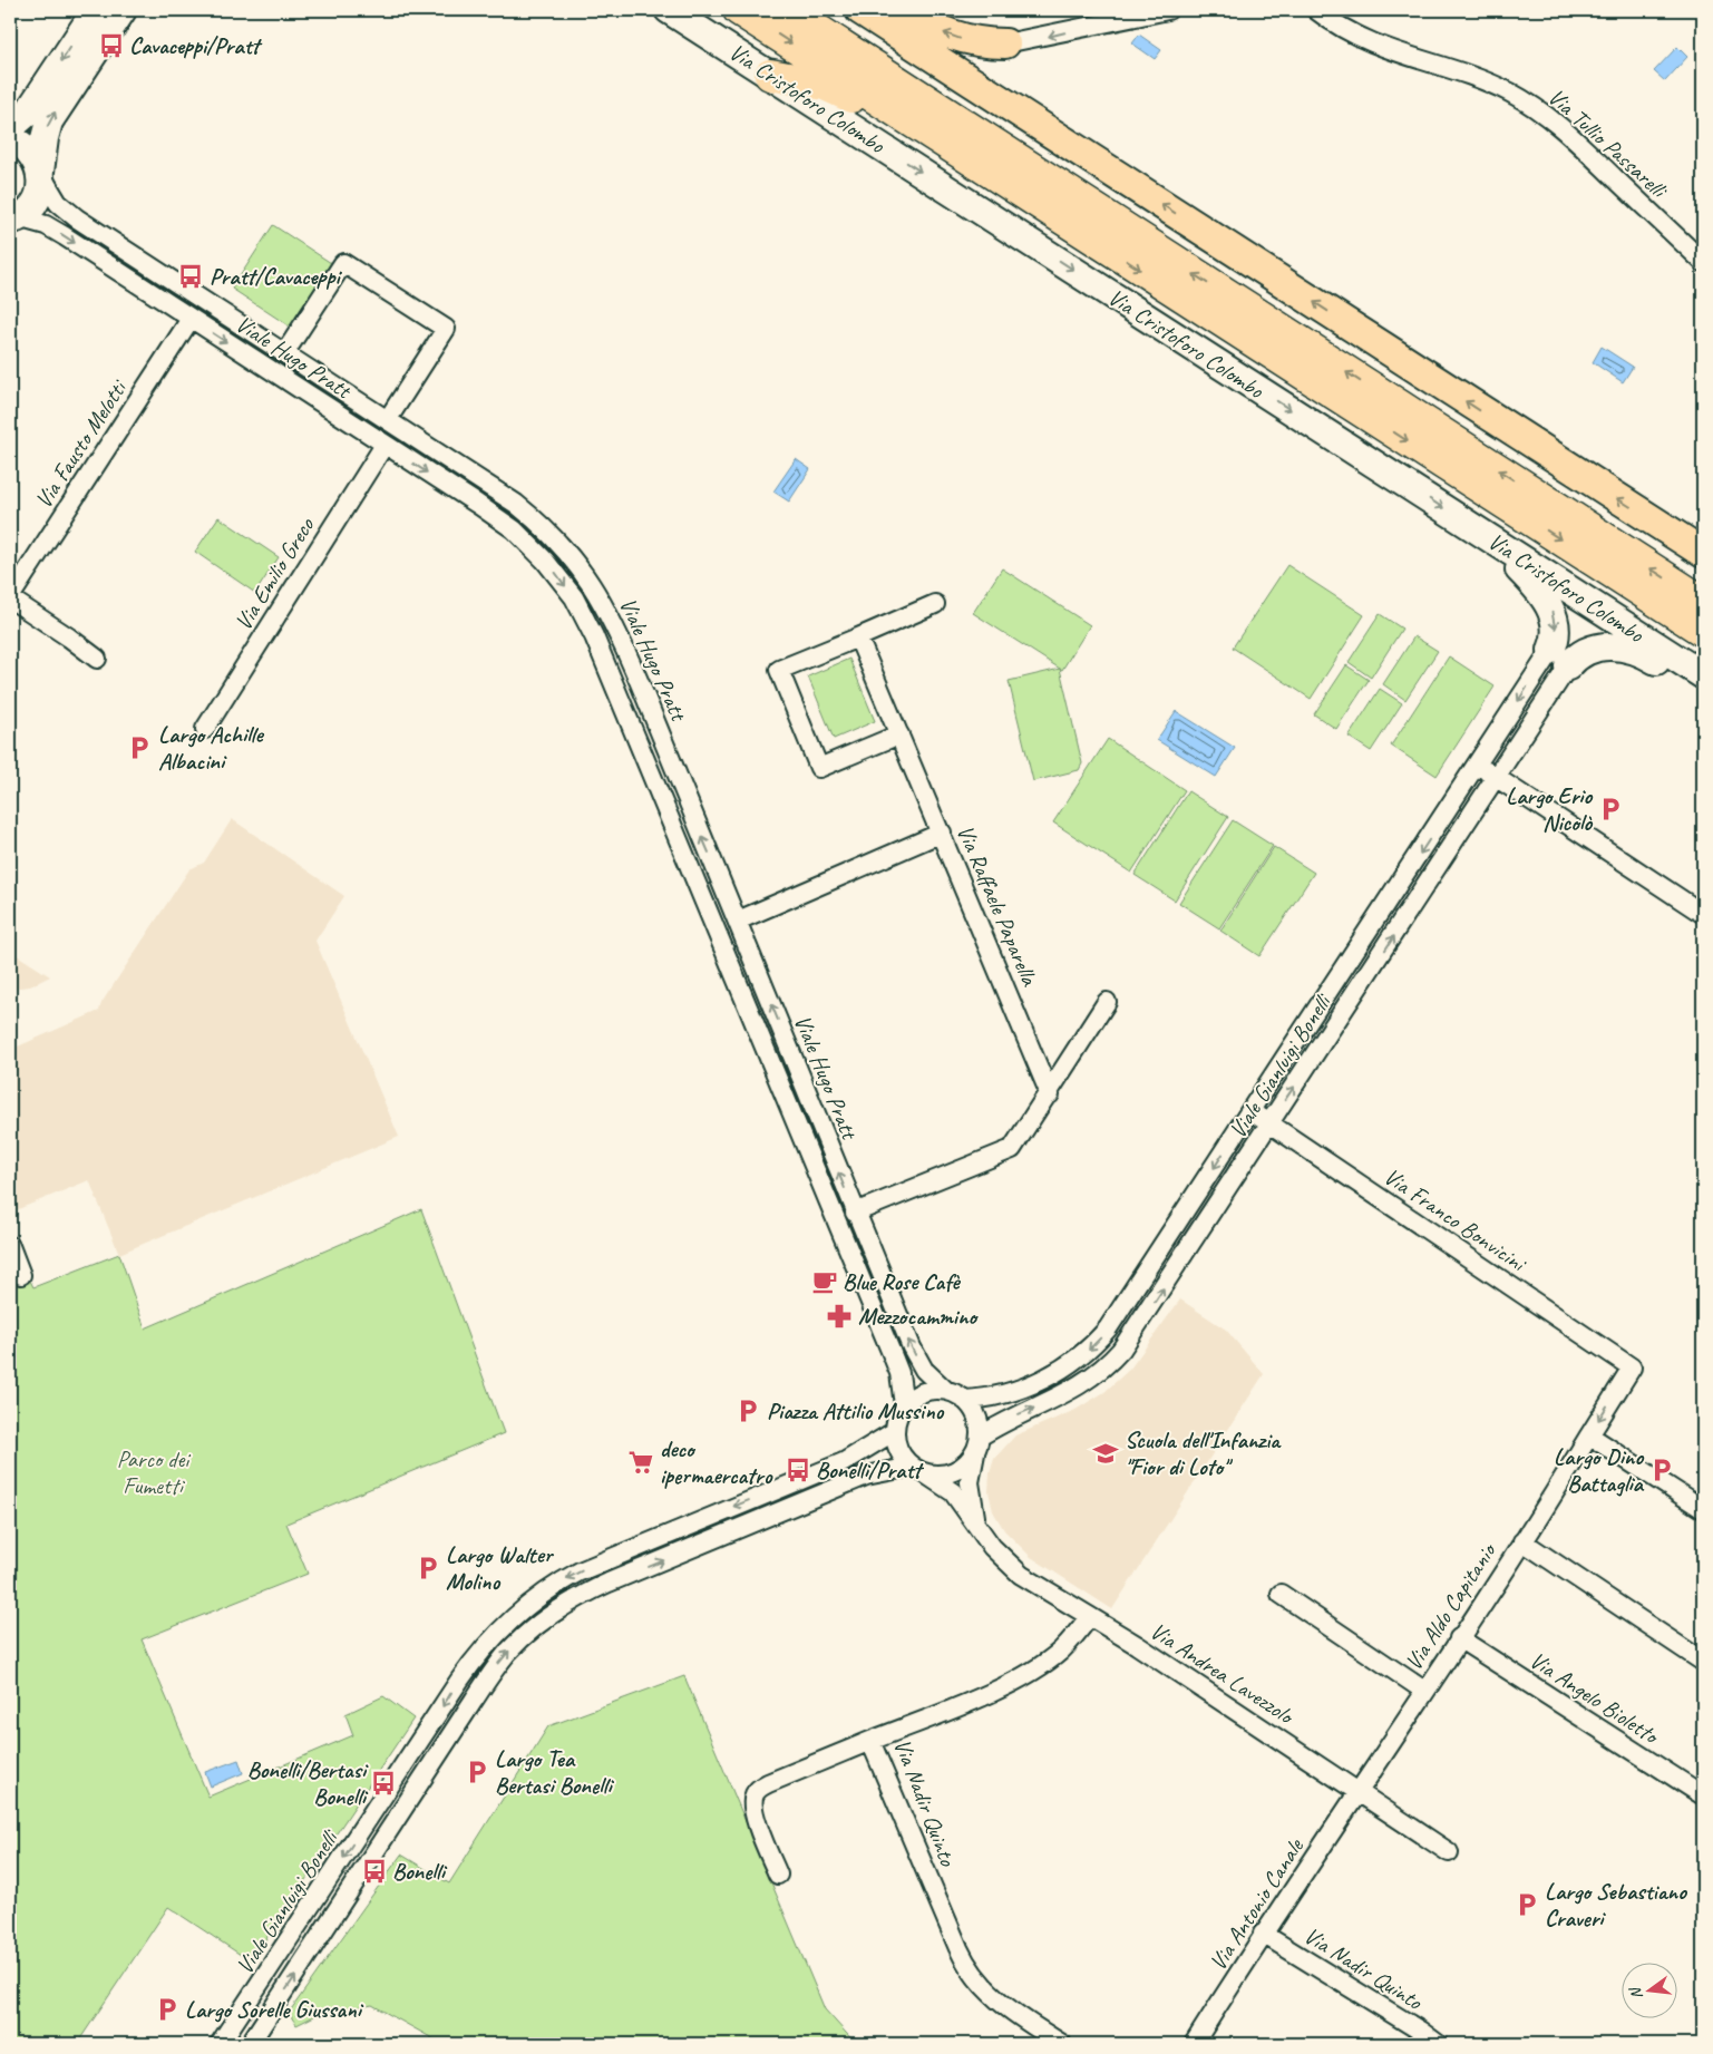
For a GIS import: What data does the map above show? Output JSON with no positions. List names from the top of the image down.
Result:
{
  "streets": {
    "highway": ["Via Cristoforo Colombo"],
    "street": [
      "Via Tullio Passarelli",
      "Viale Hugo Pratt",
      "Via Fausto Melotti",
      "Via Emilio Greco",
      "Via Raffaele Paparella",
      "Viale Gianluigi Bonelli",
      "Via Franco Bonvicini",
      "Via Aldo Capitanio",
      "Via Andrea Lavezzolo",
      "Via Angelo Bioletto",
      "Via Nadir Quinto",
      "Via Antonio Canale"
    ]
  },
  "crossings": [
    ["Viale Hugo Pratt", "Via Fausto Melotti"],
    ["Viale Hugo Pratt", "Via Emilio Greco"],
    ["Viale Hugo Pratt", "Viale Gianluigi Bonelli"],
    ["Viale Hugo Pratt", "Via Andrea Lavezzolo"],
    ["Viale Gianluigi Bonelli", "Via Franco Bonvicini"],
    ["Viale Gianluigi Bonelli", "Via Andrea Lavezzolo"],
    ["Via Franco Bonvicini", "Via Aldo Capitanio"],
    ["Via Aldo Capitanio", "Via Andrea Lavezzolo"],
    ["Via Aldo Capitanio", "Via Angelo Bioletto"],
    ["Via Aldo Capitanio", "Via Antonio Canale"],
    ["Via Andrea Lavezzolo", "Via Nadir Quinto"],
    ["Via Andrea Lavezzolo", "Via Antonio Canale"],
    ["Via Nadir Quinto", "Via Antonio Canale"]
  ],
  "one_way": ["Via Franco Bonvicini"],
  "parks": ["Parco dei Fumetti"],
  "places": {
    "bus stop": [
      "Cavaceppi/Pratt",
      "Pratt/Cavaceppi",
      "Bonelli/Pratt",
      "Bonelli/Bertasi Bonelli",
      "Bonelli"
    ],
    "parking": [
      "Largo Achille Albacini",
      "Largo Erio Nicolò",
      "Piazza Attilio Mussino",
      "Largo Dino Battaglia",
      "Largo Walter Molino",
      "Largo Tea Bertasi Bonelli",
      "Largo Sebastiano Craveri",
      "Largo Sorelle Giussani"
    ],
    "cafe": ["Blue Rose Cafè"],
    "pharmacy": ["Mezzocammino"],
    "school or university": ["Scuola dell'Infanzia \"Fior di Loto\""],
    "supermarket": ["deco ipermaercatro"]
  },
  "north": "left"
}
